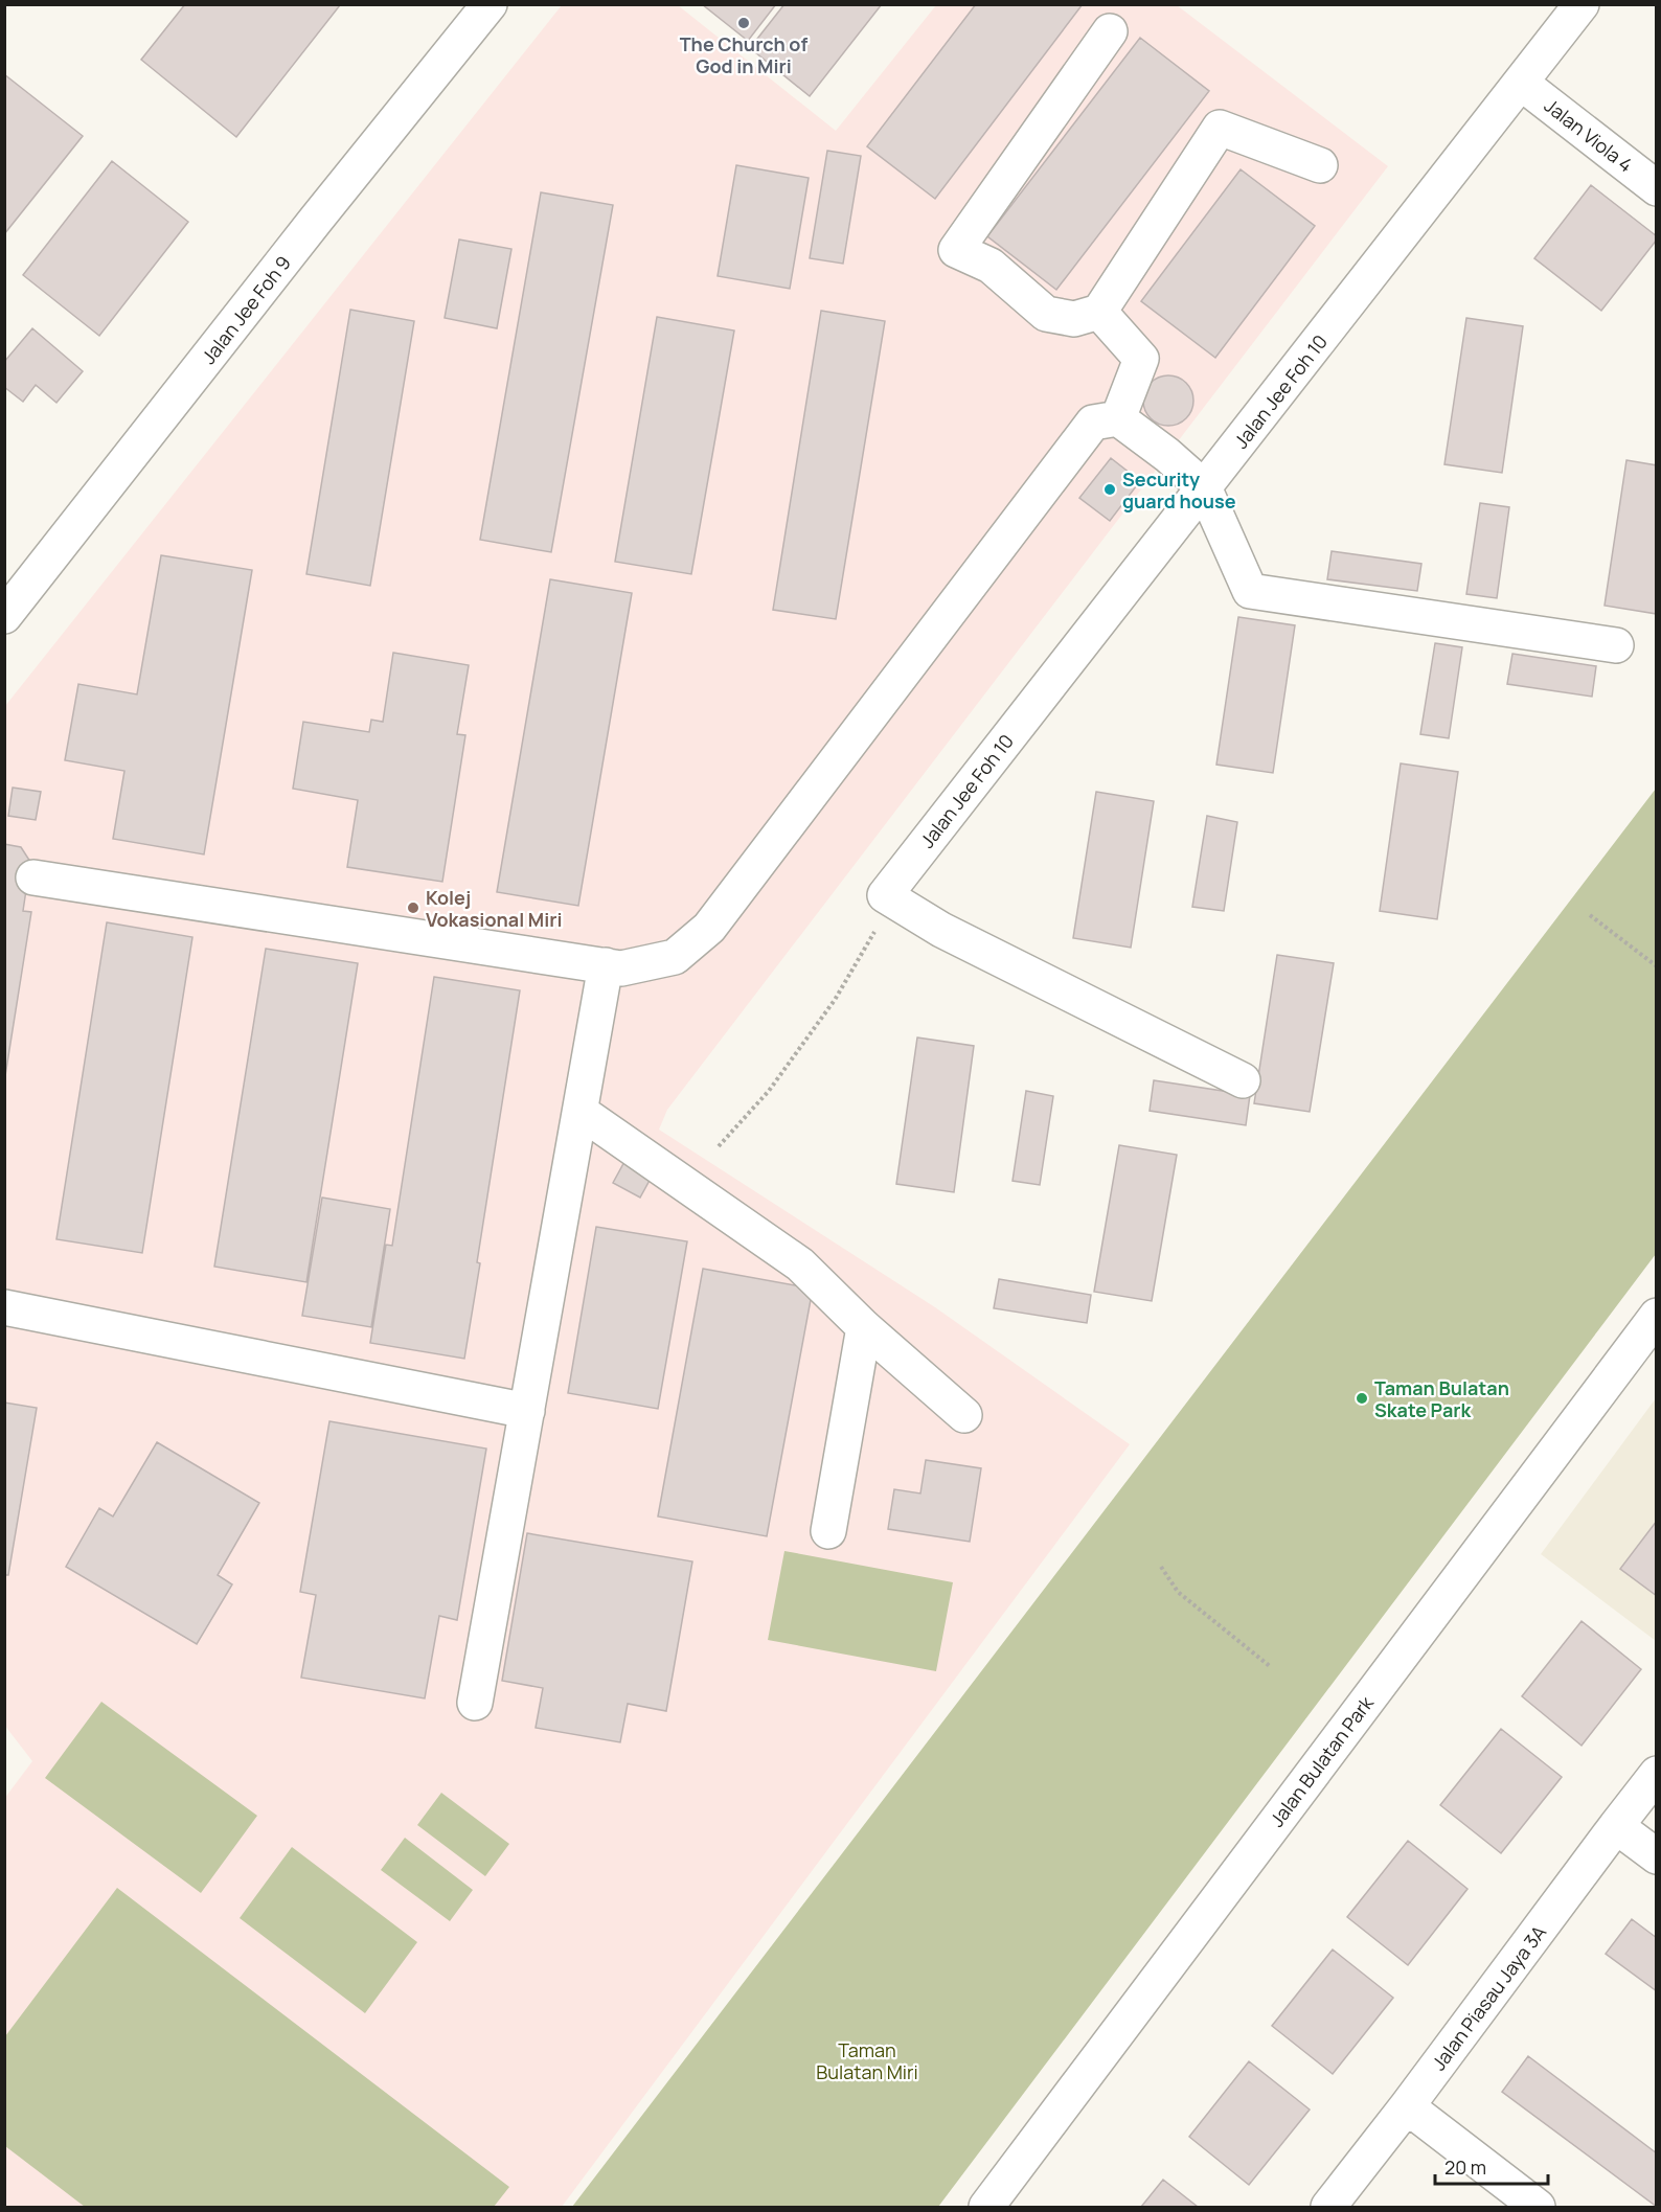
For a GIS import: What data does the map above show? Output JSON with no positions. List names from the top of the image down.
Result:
{
  "streets": {
    "street": [
      "Jalan Viola 4",
      "Jalan Jee Foh 9",
      "Jalan Jee Foh 10",
      "Jalan Bulatan Park",
      "Jalan Piasau Jaya 3A"
    ]
  },
  "crossings": [
    ["Jalan Viola 4", "Jalan Jee Foh 10"]
  ],
  "parks": ["Taman Bulatan Miri"],
  "places": [
    "The Church of God in Miri",
    "Security guard house",
    "Kolej Vokasional Miri",
    "Taman Bulatan Skate Park"
  ],
  "scale_bar": "20 m"
}
